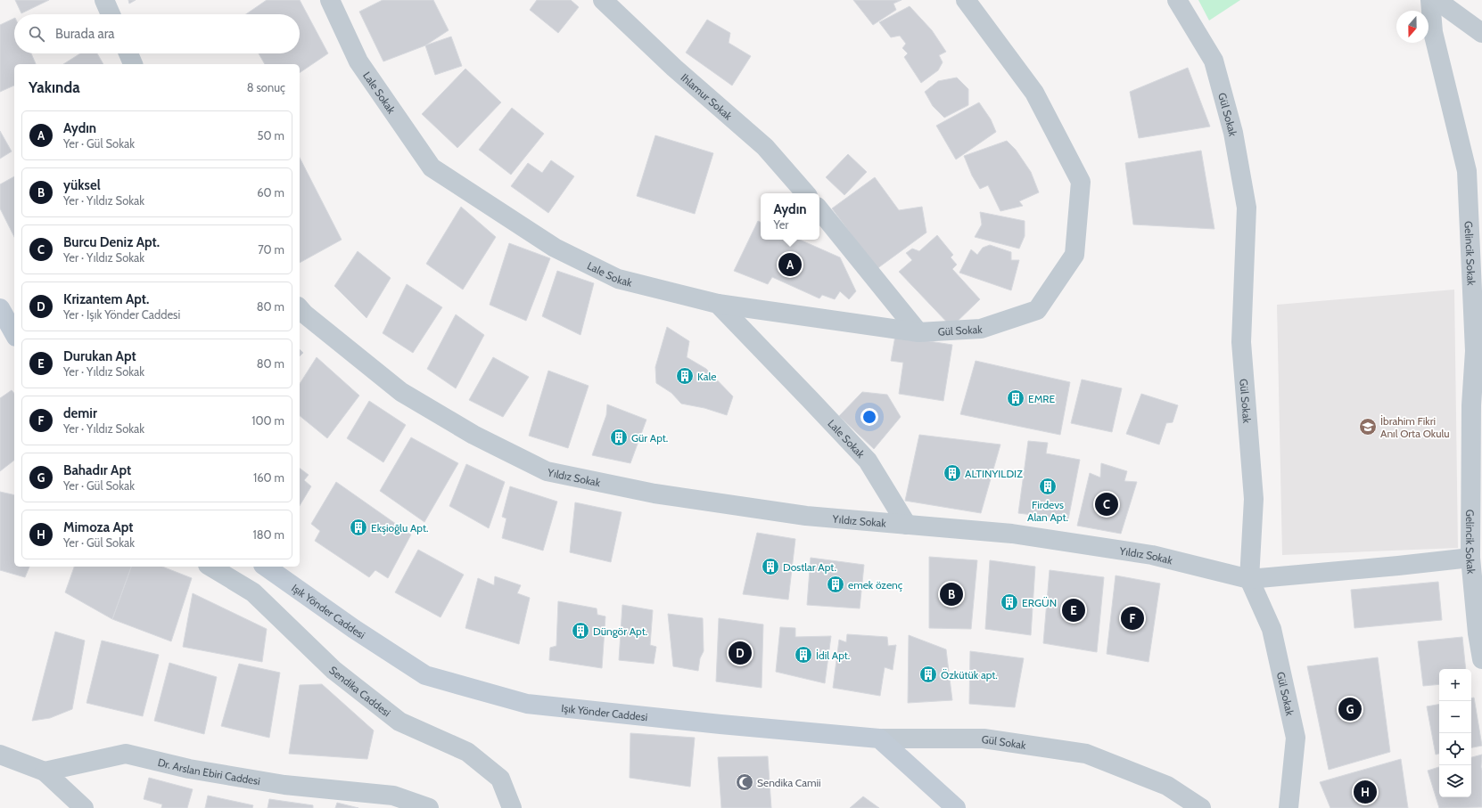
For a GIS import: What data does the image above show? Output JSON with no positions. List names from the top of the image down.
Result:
{
  "streets": {
    "street": [
      "Lale Sokak",
      "Ihlamur Sokak",
      "Gül Sokak",
      "Gelincik Sokak",
      "Yıldız Sokak",
      "Işık Yönder Caddesi",
      "Sendika Caddesi",
      "Dr. Arslan Ebiri Caddesi"
    ]
  },
  "crossings": [
    ["Lale Sokak", "Gül Sokak"],
    ["Lale Sokak", "Yıldız Sokak"],
    ["Gül Sokak", "Yıldız Sokak"],
    ["Gül Sokak", "Işık Yönder Caddesi"],
    ["Gelincik Sokak", "Yıldız Sokak"]
  ],
  "places": {
    "building": [
      "Kale",
      "EMRE",
      "Gür Apt.",
      "ALTINYILDIZ",
      "Firdevs Alan Apt.",
      "Ekşioğlu Apt.",
      "Dostlar Apt.",
      "emek özenç",
      "ERGÜN",
      "Düngör Apt.",
      "İdil Apt.",
      "Özkütük apt."
    ],
    "school or university": ["İbrahim Fikri Anıl Orta Okulu"],
    "mosque": ["Sendika Camii"]
  },
  "north": "bottom",
  "page": {
    "search": "Burada ara",
    "heading": ["Yakında", "8 sonuç"],
    "list": [
      {
        "mark": "A",
        "name": "Aydın",
        "note": "Yer · Gül Sokak",
        "value": "50 m"
      },
      {
        "mark": "B",
        "name": "yüksel",
        "note": "Yer · Yıldız Sokak",
        "value": "60 m"
      },
      {
        "mark": "C",
        "name": "Burcu Deniz Apt.",
        "note": "Yer · Yıldız Sokak",
        "value": "70 m"
      },
      {
        "mark": "D",
        "name": "Krizantem Apt.",
        "note": "Yer · Işık Yönder Caddesi",
        "value": "80 m"
      },
      {
        "mark": "E",
        "name": "Durukan Apt",
        "note": "Yer · Yıldız Sokak",
        "value": "80 m"
      },
      {
        "mark": "F",
        "name": "demir",
        "note": "Yer · Yıldız Sokak",
        "value": "100 m"
      },
      {
        "mark": "G",
        "name": "Bahadır Apt",
        "note": "Yer · Gül Sokak",
        "value": "160 m"
      },
      {
        "mark": "H",
        "name": "Mimoza Apt",
        "note": "Yer · Gül Sokak",
        "value": "180 m"
      }
    ],
    "popup": ["Aydın", "Yer"],
    "pins": [
      "A",
      "C",
      "B",
      "E",
      "F",
      "D",
      "G",
      "H"
    ],
    "map_buttons": ["+", "−"]
  }
}
